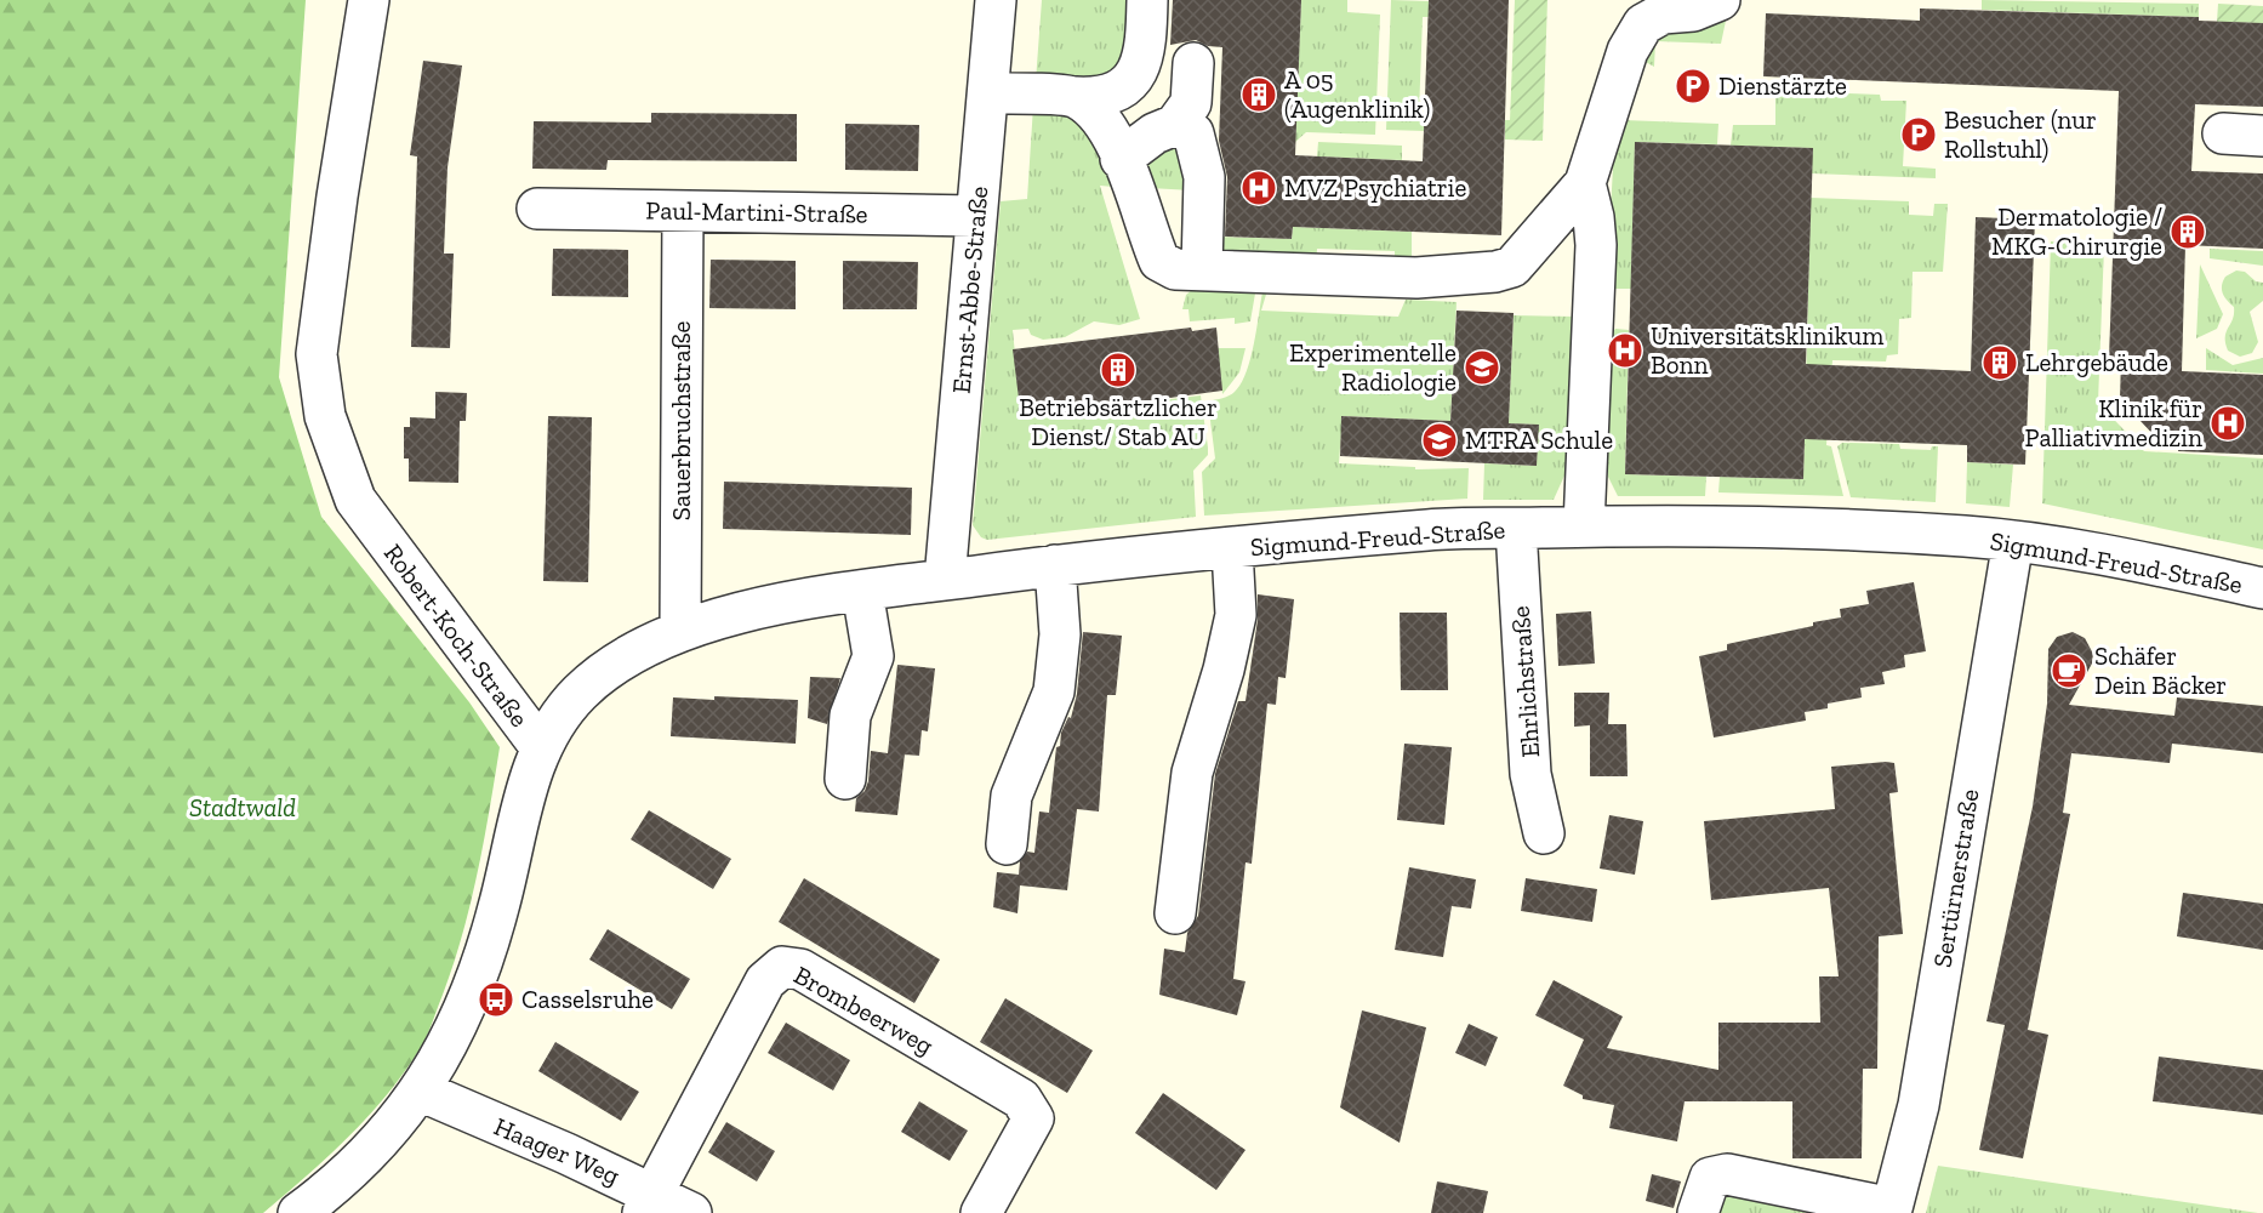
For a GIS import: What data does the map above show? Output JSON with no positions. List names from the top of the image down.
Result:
{
  "streets": {
    "street": [
      "Paul-Martini-Straße",
      "Ernst-Abbe-Straße",
      "Sauerbruchstraße",
      "Sigmund-Freud-Straße",
      "Robert-Koch-Straße",
      "Ehrlichstraße",
      "Sertürnerstraße",
      "Brombeerweg",
      "Haager Weg"
    ]
  },
  "crossings": [
    ["Paul-Martini-Straße", "Ernst-Abbe-Straße"],
    ["Paul-Martini-Straße", "Sauerbruchstraße"],
    ["Ernst-Abbe-Straße", "Sigmund-Freud-Straße"],
    ["Sauerbruchstraße", "Sigmund-Freud-Straße"],
    ["Sigmund-Freud-Straße", "Robert-Koch-Straße"],
    ["Sigmund-Freud-Straße", "Ehrlichstraße"],
    ["Sigmund-Freud-Straße", "Sertürnerstraße"],
    ["Robert-Koch-Straße", "Haager Weg"],
    ["Brombeerweg", "Haager Weg"]
  ],
  "parks": ["Stadtwald"],
  "places": {
    "parking": ["Dienstärzte", "Besucher (nur Rollstuhl)"],
    "building": [
      "A 05 (Augenklinik)",
      "Dermatologie / MKG-Chirurgie",
      "Lehrgebäude",
      "Betriebsärtzlicher Dienst/ Stab AU"
    ],
    "hospital": ["MVZ Psychiatrie", "Universitätsklinikum Bonn", "Klinik für Palliativmedizin"],
    "school or university": ["Experimentelle Radiologie", "MTRA Schule"],
    "cafe": ["Schäfer Dein Bäcker"],
    "bus stop": ["Casselsruhe"]
  }
}
